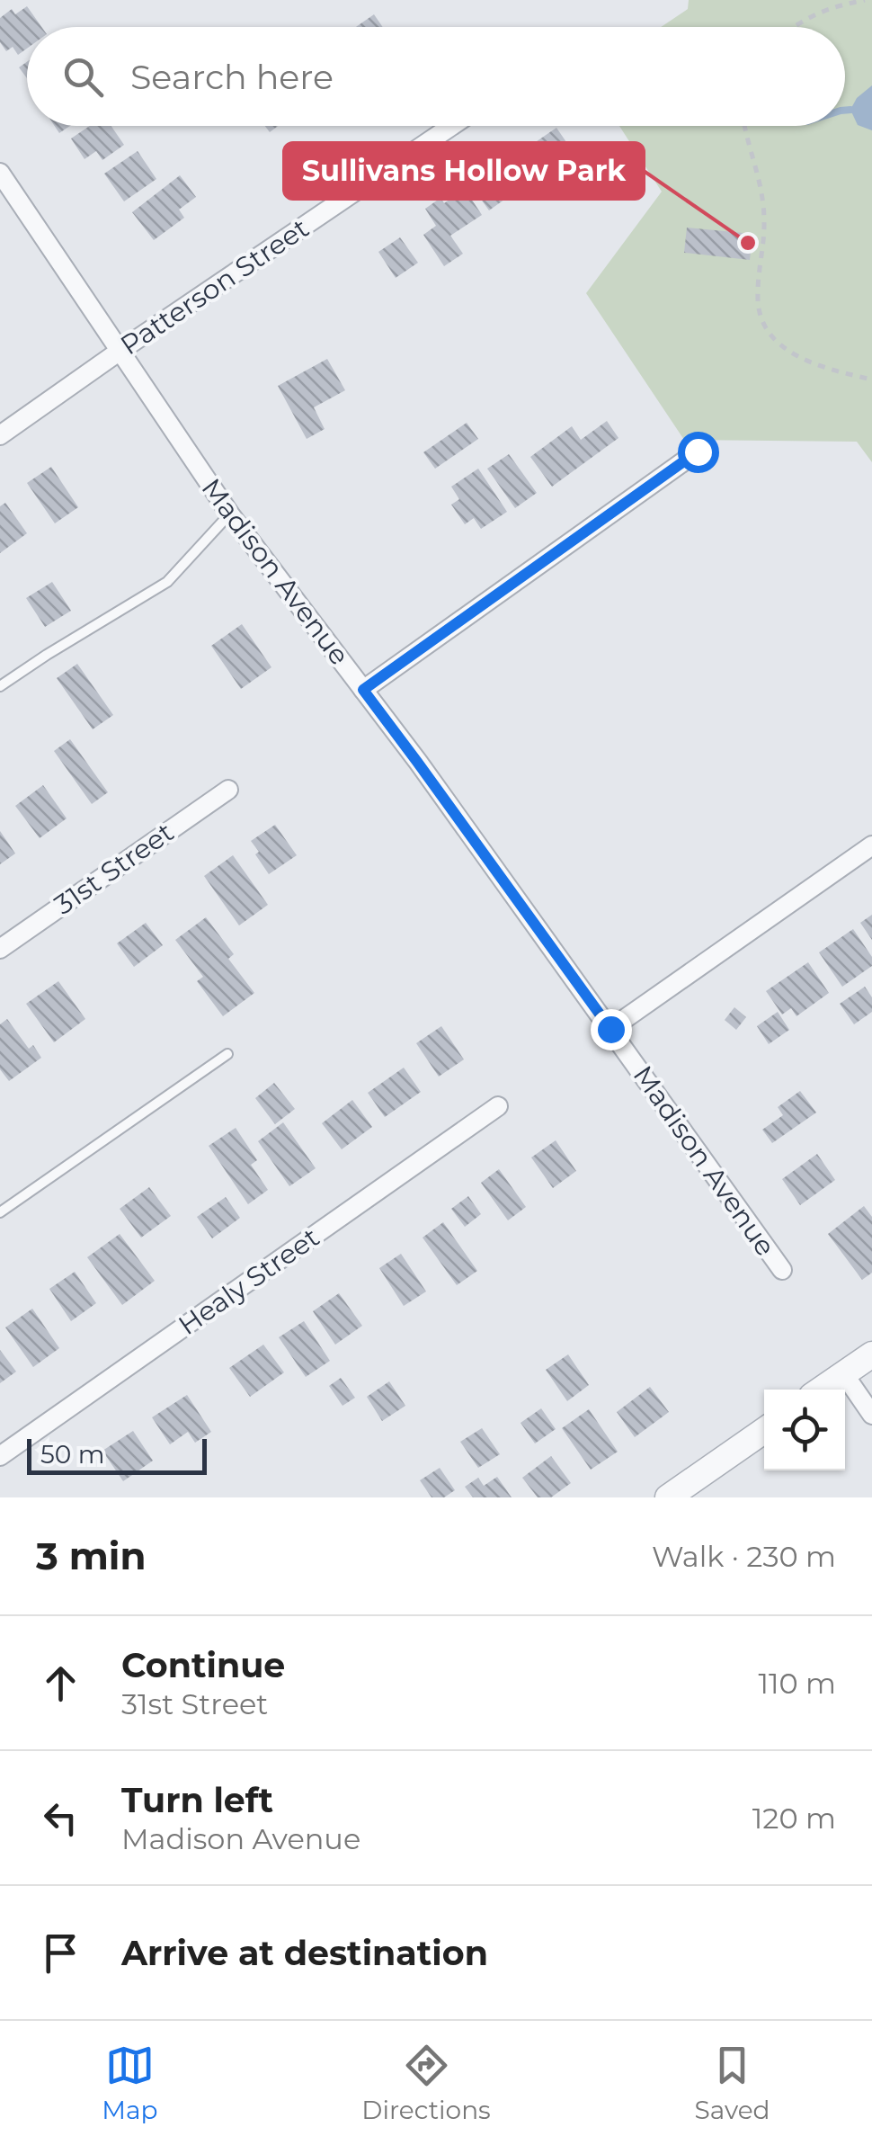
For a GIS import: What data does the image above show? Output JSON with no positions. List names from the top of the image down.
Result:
{
  "streets": {
    "street": [
      "Patterson Street",
      "Madison Avenue",
      "31st Street",
      "Healy Street"
    ]
  },
  "crossings": [
    ["Patterson Street", "Madison Avenue"]
  ],
  "places": ["Sullivans Hollow Park"],
  "scale_bar": "50 m",
  "page": {
    "search": "Search here",
    "scale": "50 m",
    "heading": ["3 min", "Walk · 230 m"],
    "list": [
      ["Continue", "31st Street", "110 m"],
      ["Turn left", "Madison Avenue", "120 m"],
      "Arrive at destination"
    ],
    "nav": ["Map", "Directions", "Saved"]
  }
}
